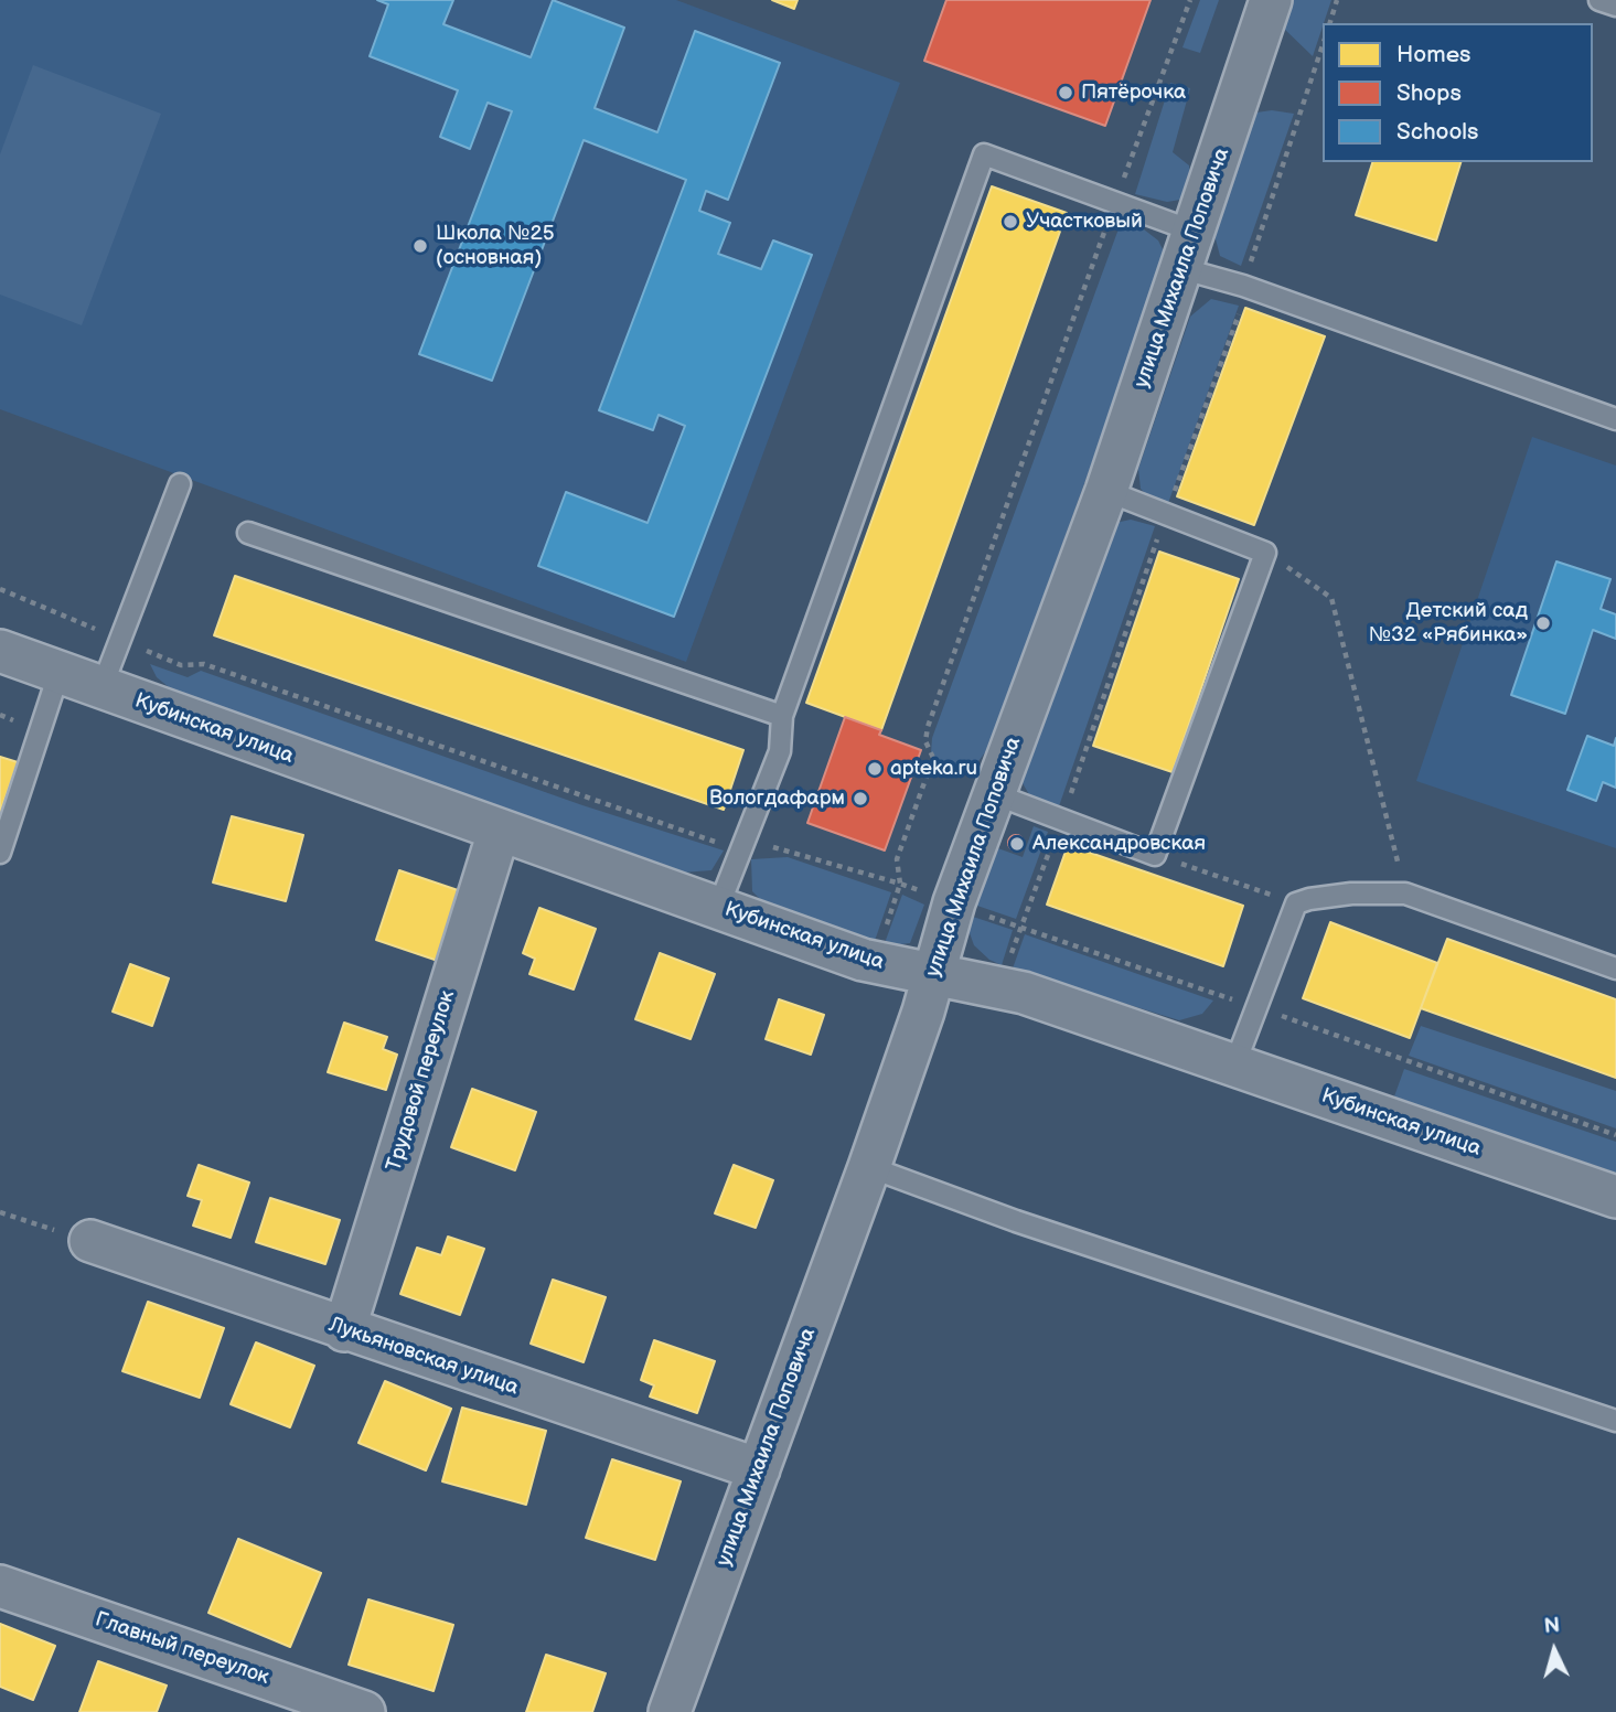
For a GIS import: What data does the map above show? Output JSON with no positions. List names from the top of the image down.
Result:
{
  "streets": {
    "street": [
      "улица Михаила Поповича",
      "Кубинская улица",
      "Трудовой переулок",
      "Лукьяновская улица",
      "Главный переулок"
    ]
  },
  "crossings": [
    ["улица Михаила Поповича", "Кубинская улица"],
    ["улица Михаила Поповича", "Лукьяновская улица"],
    ["Кубинская улица", "Трудовой переулок"],
    ["Трудовой переулок", "Лукьяновская улица"]
  ],
  "places": [
    "Пятёрочка",
    "Участковый",
    "Школа №25 (основная)",
    "Детский сад №32 «Рябинка»",
    "apteka.ru",
    "Вологдафарм",
    "Александровская"
  ],
  "legend": ["Homes", "Shops", "Schools"],
  "north": "top"
}
